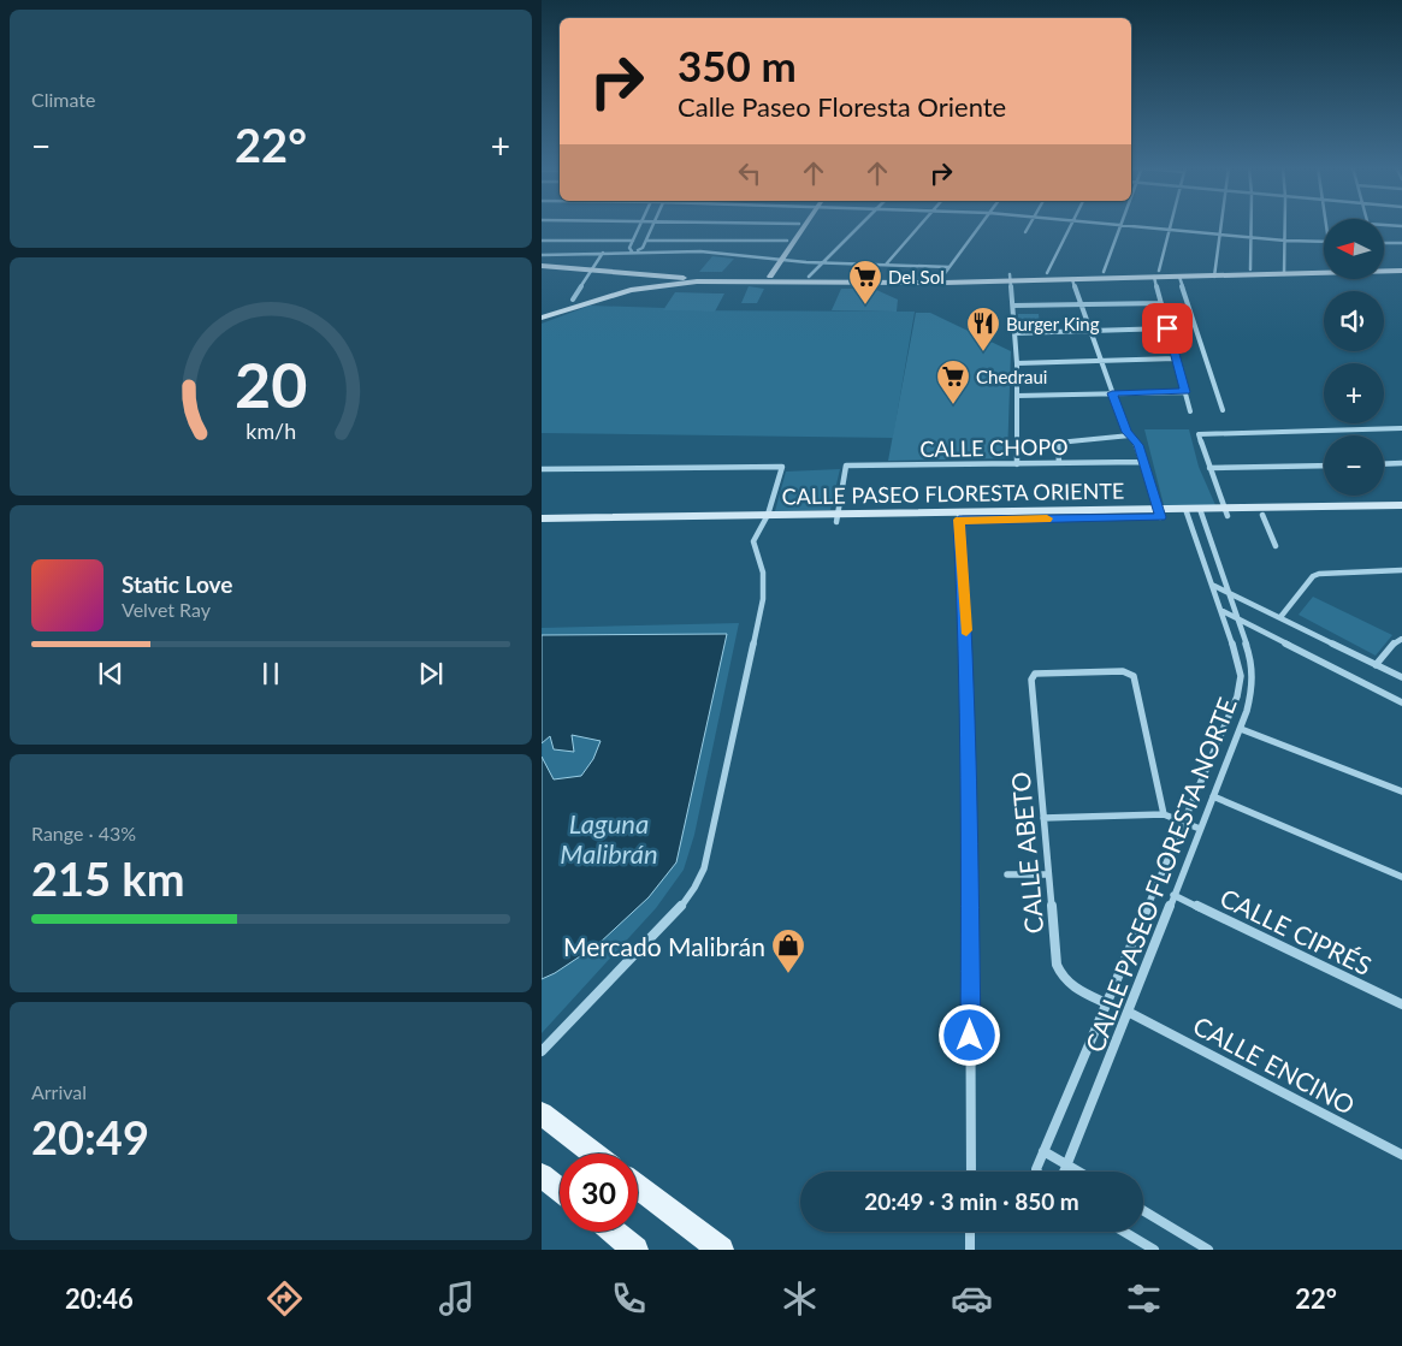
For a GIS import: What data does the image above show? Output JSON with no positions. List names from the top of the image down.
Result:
{
  "streets": {
    "main road": ["CALLE PASEO FLORESTA ORIENTE"],
    "street": [
      "CALLE CHOPO",
      "CALLE ABETO",
      "CALLE PASEO FLORESTA NORTE",
      "CALLE CIPRÉS",
      "CALLE ENCINO"
    ]
  },
  "crossings": [
    ["CALLE CHOPO", "CALLE PASEO FLORESTA ORIENTE"],
    ["CALLE PASEO FLORESTA ORIENTE", "CALLE PASEO FLORESTA NORTE"],
    ["CALLE ABETO", "CALLE PASEO FLORESTA NORTE"],
    ["CALLE PASEO FLORESTA NORTE", "CALLE CIPRÉS"],
    ["CALLE PASEO FLORESTA NORTE", "CALLE ENCINO"]
  ],
  "water": ["Laguna Malibrán"],
  "places": {
    "supermarket": ["Del Sol", "Chedraui"],
    "restaurant": ["Burger King"],
    "shop": ["Mercado Malibrán"]
  },
  "north": "left",
  "page": {
    "tile": [
      "Climate",
      ["Range · 43%", "215 km"],
      ["Arrival", "20:49"]
    ],
    "turn": ["350 m", "Calle Paseo Floresta Oriente"],
    "heat": ["−", "22°", "+"],
    "map_buttons": ["+", "−"],
    "song": ["Static Love", "Velvet Ray"],
    "limit": "30",
    "trip": "20:49 · 3 min · 850 m",
    "tabs": ["20:46", "22°"],
    "gauge": ["20", "km/h"]
  }
}
